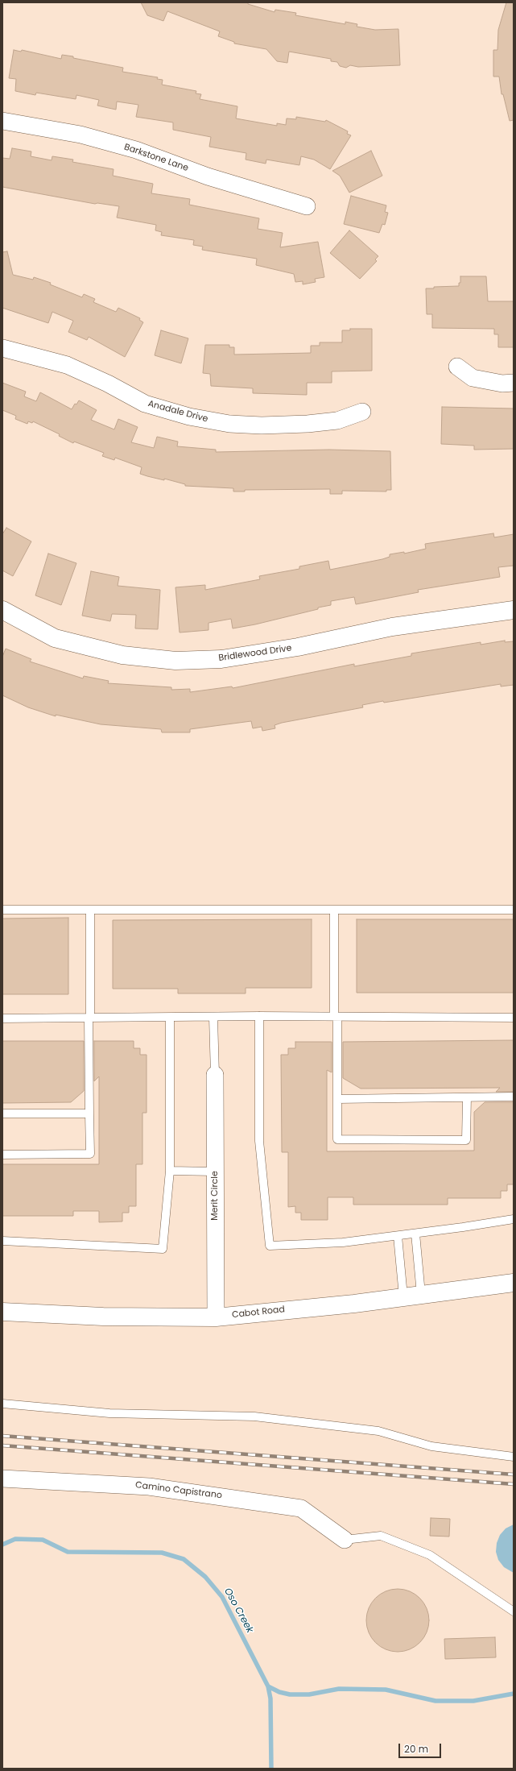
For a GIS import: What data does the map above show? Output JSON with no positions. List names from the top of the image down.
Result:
{
  "streets": {
    "street": [
      "Barkstone Lane",
      "Anadale Drive",
      "Bridlewood Drive",
      "Merit Circle",
      "Cabot Road",
      "Camino Capistrano"
    ]
  },
  "crossings": [
    ["Merit Circle", "Cabot Road"]
  ],
  "water": ["Oso Creek"],
  "scale_bar": "20 m"
}
